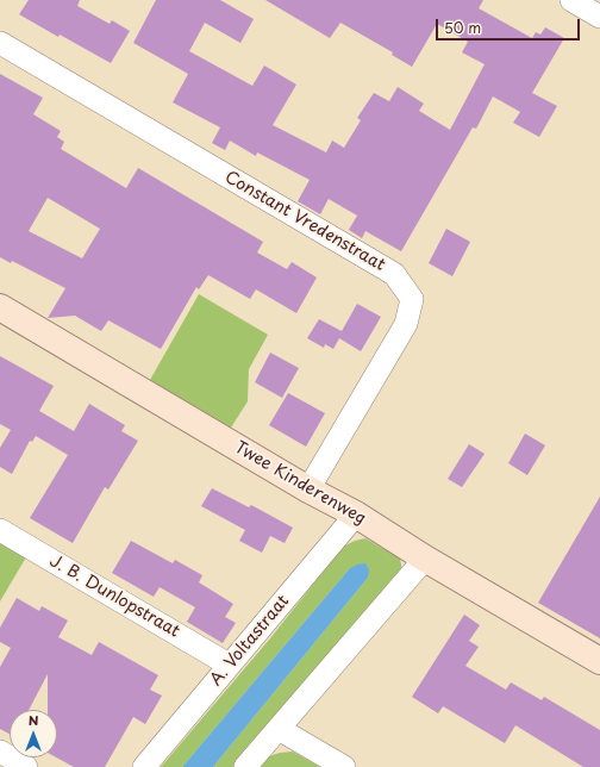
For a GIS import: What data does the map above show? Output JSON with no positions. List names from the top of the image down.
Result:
{
  "streets": {
    "street": [
      "Constant Vredenstraat",
      "Twee Kinderenweg",
      "J. B. Dunlopstraat",
      "A. Voltastraat"
    ]
  },
  "crossings": [
    ["Constant Vredenstraat", "Twee Kinderenweg"],
    ["Twee Kinderenweg", "A. Voltastraat"],
    ["J. B. Dunlopstraat", "A. Voltastraat"]
  ],
  "scale_bar": "50 m",
  "north": "top"
}
